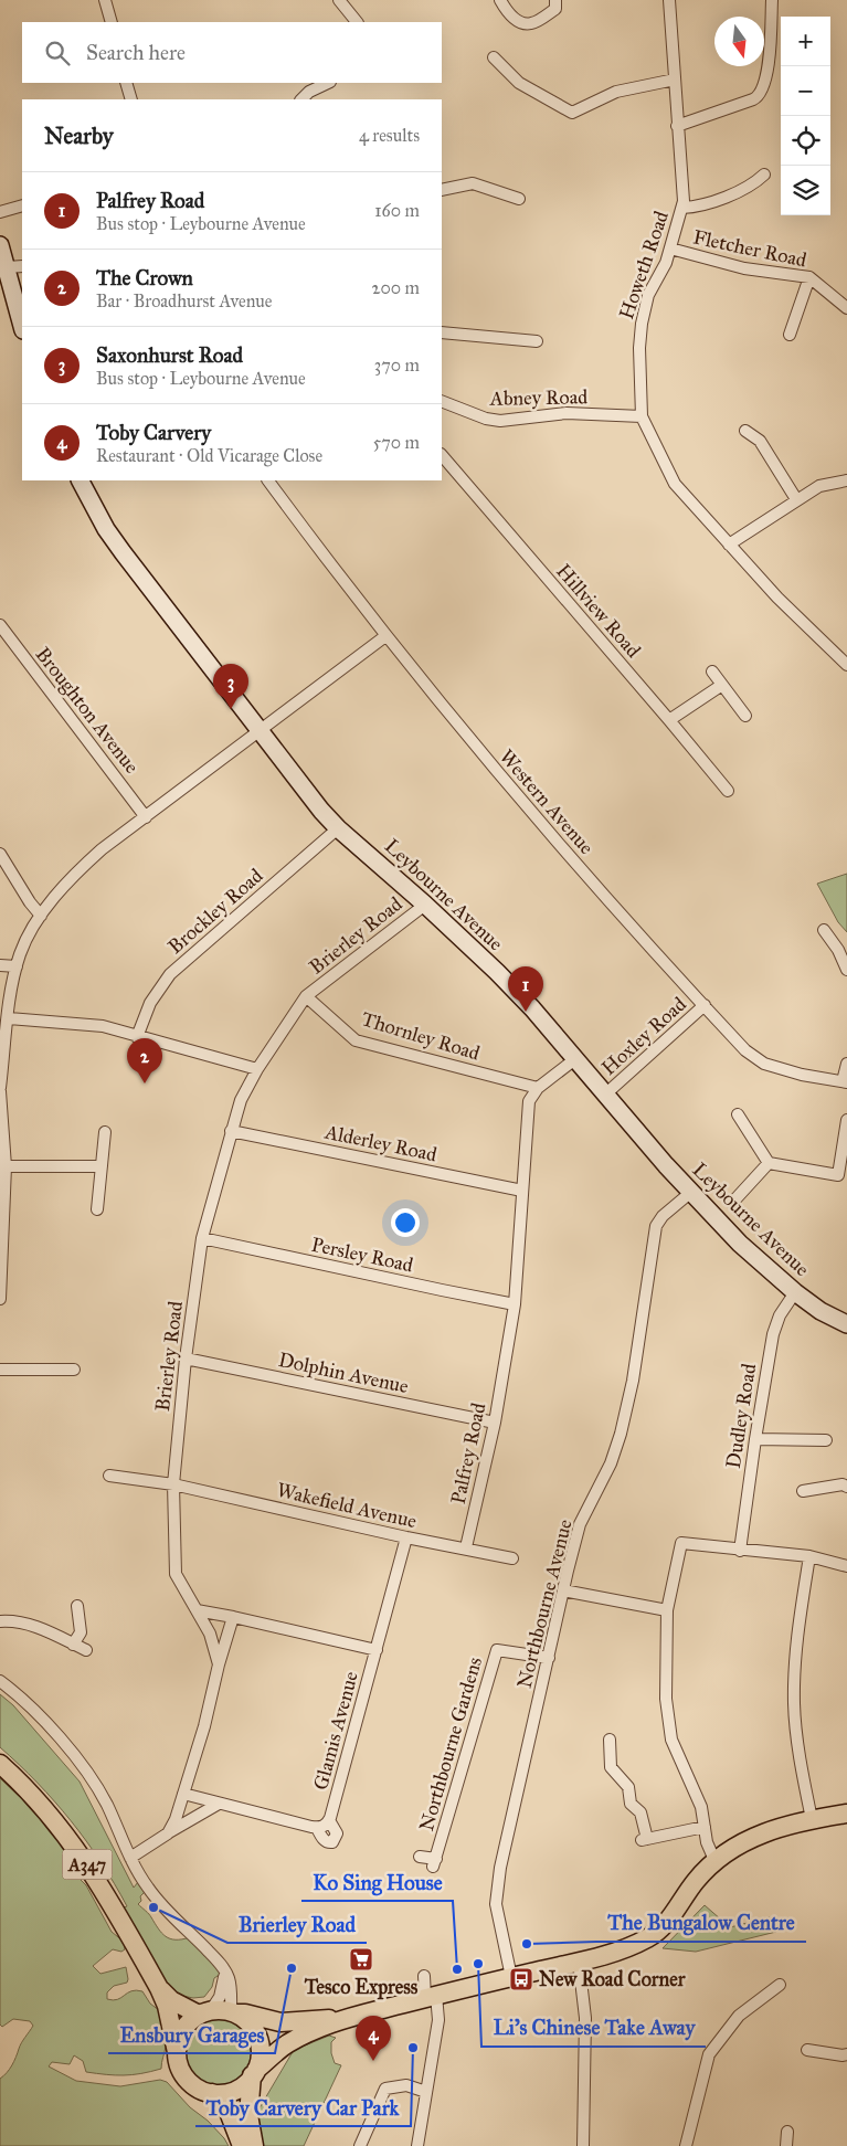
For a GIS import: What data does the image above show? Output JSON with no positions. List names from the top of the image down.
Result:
{
  "streets": {
    "main road": ["A347"],
    "street": [
      "Fletcher Road",
      "Howeth Road",
      "Abney Road",
      "Hillview Road",
      "Broughton Avenue",
      "Western Avenue",
      "Leybourne Avenue",
      "Brockley Road",
      "Brierley Road",
      "Thornley Road",
      "Hoxley Road",
      "Alderley Road",
      "Persley Road",
      "Dolphin Avenue",
      "Dudley Road",
      "Palfrey Road",
      "Wakefield Avenue",
      "Northbourne Avenue",
      "Glamis Avenue",
      "Northbourne Gardens"
    ]
  },
  "crossings": [
    ["Fletcher Road", "Howeth Road"],
    ["Howeth Road", "Abney Road"],
    ["Western Avenue", "Hoxley Road"],
    ["Leybourne Avenue", "Brockley Road"],
    ["Leybourne Avenue", "Brierley Road"],
    ["Leybourne Avenue", "Hoxley Road"],
    ["Leybourne Avenue", "Dudley Road"],
    ["Leybourne Avenue", "Northbourne Avenue"],
    ["Brierley Road", "Thornley Road"],
    ["Brierley Road", "Alderley Road"],
    ["Brierley Road", "Persley Road"],
    ["Brierley Road", "Dolphin Avenue"],
    ["Brierley Road", "Wakefield Avenue"],
    ["Thornley Road", "Palfrey Road"],
    ["Alderley Road", "Palfrey Road"],
    ["Persley Road", "Palfrey Road"],
    ["Dolphin Avenue", "Palfrey Road"],
    ["Palfrey Road", "Wakefield Avenue"],
    ["Wakefield Avenue", "Glamis Avenue"],
    ["Northbourne Avenue", "Northbourne Gardens"]
  ],
  "places": {
    "other": [
      "Brierley Road",
      "The Bungalow Centre",
      "Li's Chinese Take Away",
      "Ensbury Garages",
      "Ko Sing House",
      "Toby Carvery Car Park"
    ],
    "supermarket": ["Tesco Express"],
    "bus stop": ["New Road Corner"]
  },
  "north": "bottom",
  "page": {
    "map_buttons": ["+", "−"],
    "search": "Search here",
    "heading": ["Nearby", "4 results"],
    "list": [
      {
        "mark": "1",
        "name": "Palfrey Road",
        "note": "Bus stop · Leybourne Avenue",
        "value": "160 m"
      },
      {
        "mark": "2",
        "name": "The Crown",
        "note": "Bar · Broadhurst Avenue",
        "value": "200 m"
      },
      {
        "mark": "3",
        "name": "Saxonhurst Road",
        "note": "Bus stop · Leybourne Avenue",
        "value": "370 m"
      },
      {
        "mark": "4",
        "name": "Toby Carvery",
        "note": "Restaurant · Old Vicarage Close",
        "value": "570 m"
      }
    ],
    "pins": [
      "3",
      "1",
      "2",
      "4"
    ]
  }
}
